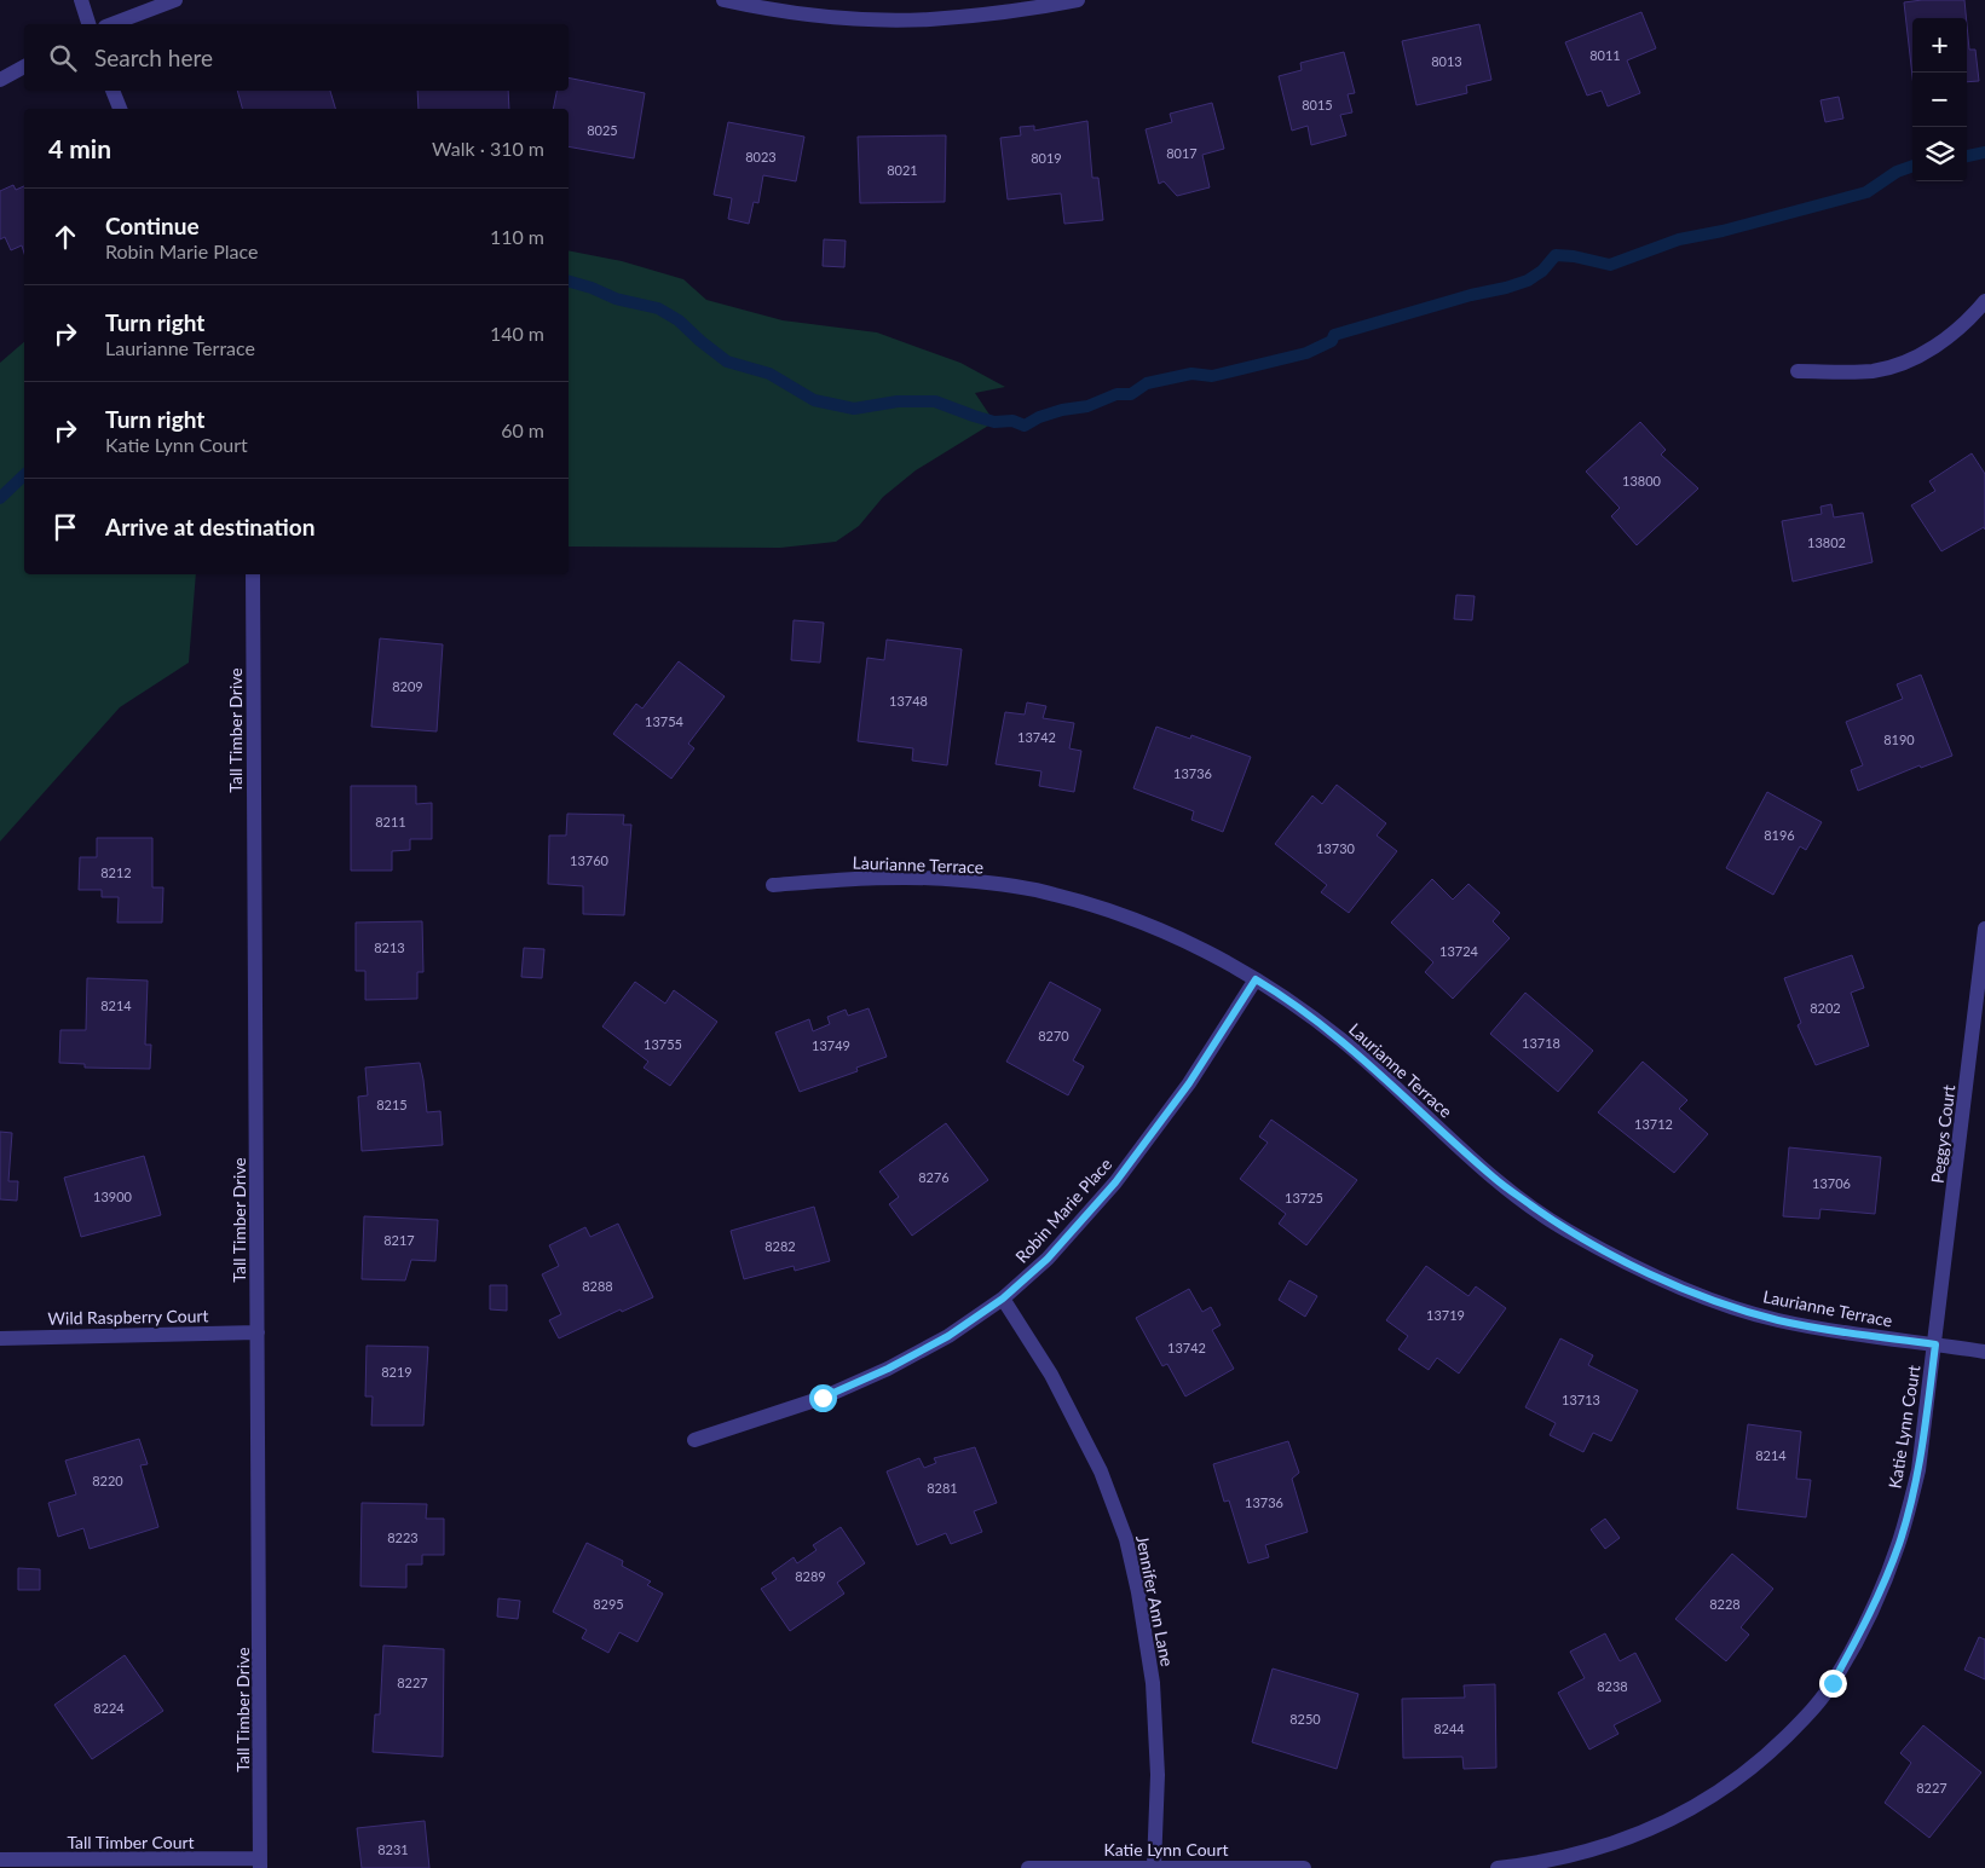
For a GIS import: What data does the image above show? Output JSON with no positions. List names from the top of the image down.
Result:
{
  "streets": {
    "street": [
      "Tall Timber Drive",
      "Laurianne Terrace",
      "Peggys Court",
      "Robin Marie Place",
      "Wild Raspberry Court",
      "Katie Lynn Court",
      "Jennifer Ann Lane",
      "Tall Timber Court"
    ]
  },
  "crossings": [
    ["Tall Timber Drive", "Wild Raspberry Court"],
    ["Tall Timber Drive", "Tall Timber Court"],
    ["Laurianne Terrace", "Peggys Court"],
    ["Laurianne Terrace", "Robin Marie Place"],
    ["Laurianne Terrace", "Katie Lynn Court"],
    ["Peggys Court", "Katie Lynn Court"],
    ["Robin Marie Place", "Jennifer Ann Lane"],
    ["Katie Lynn Court", "Jennifer Ann Lane"]
  ],
  "house_numbers": [
    "8011",
    "8013",
    "8015",
    "8025",
    "8017",
    "8023",
    "8019",
    "8021",
    "13800",
    "13802",
    "8209",
    "13748",
    "13754",
    "13742",
    "8190",
    "13736",
    "8211",
    "8196",
    "13730",
    "13760",
    "8212",
    "8213",
    "13724",
    "8214",
    "8202",
    "8270",
    "13718",
    "13755",
    "13749",
    "8215",
    "13712",
    "8276",
    "13706",
    "13900",
    "13725",
    "8217",
    "8282",
    "8288",
    "13719",
    "13742",
    "8219",
    "13713",
    "8214",
    "8220",
    "8281",
    "13736",
    "8223",
    "8289",
    "8295",
    "8228",
    "8227",
    "8238",
    "8224",
    "8250",
    "8244",
    "8227",
    "8231"
  ],
  "page": {
    "map_buttons": ["+", "−"],
    "search": "Search here",
    "heading": ["4 min", "Walk · 310 m"],
    "list": [
      ["Continue", "Robin Marie Place", "110 m"],
      ["Turn right", "Laurianne Terrace", "140 m"],
      ["Turn right", "Katie Lynn Court", "60 m"],
      "Arrive at destination"
    ]
  }
}
